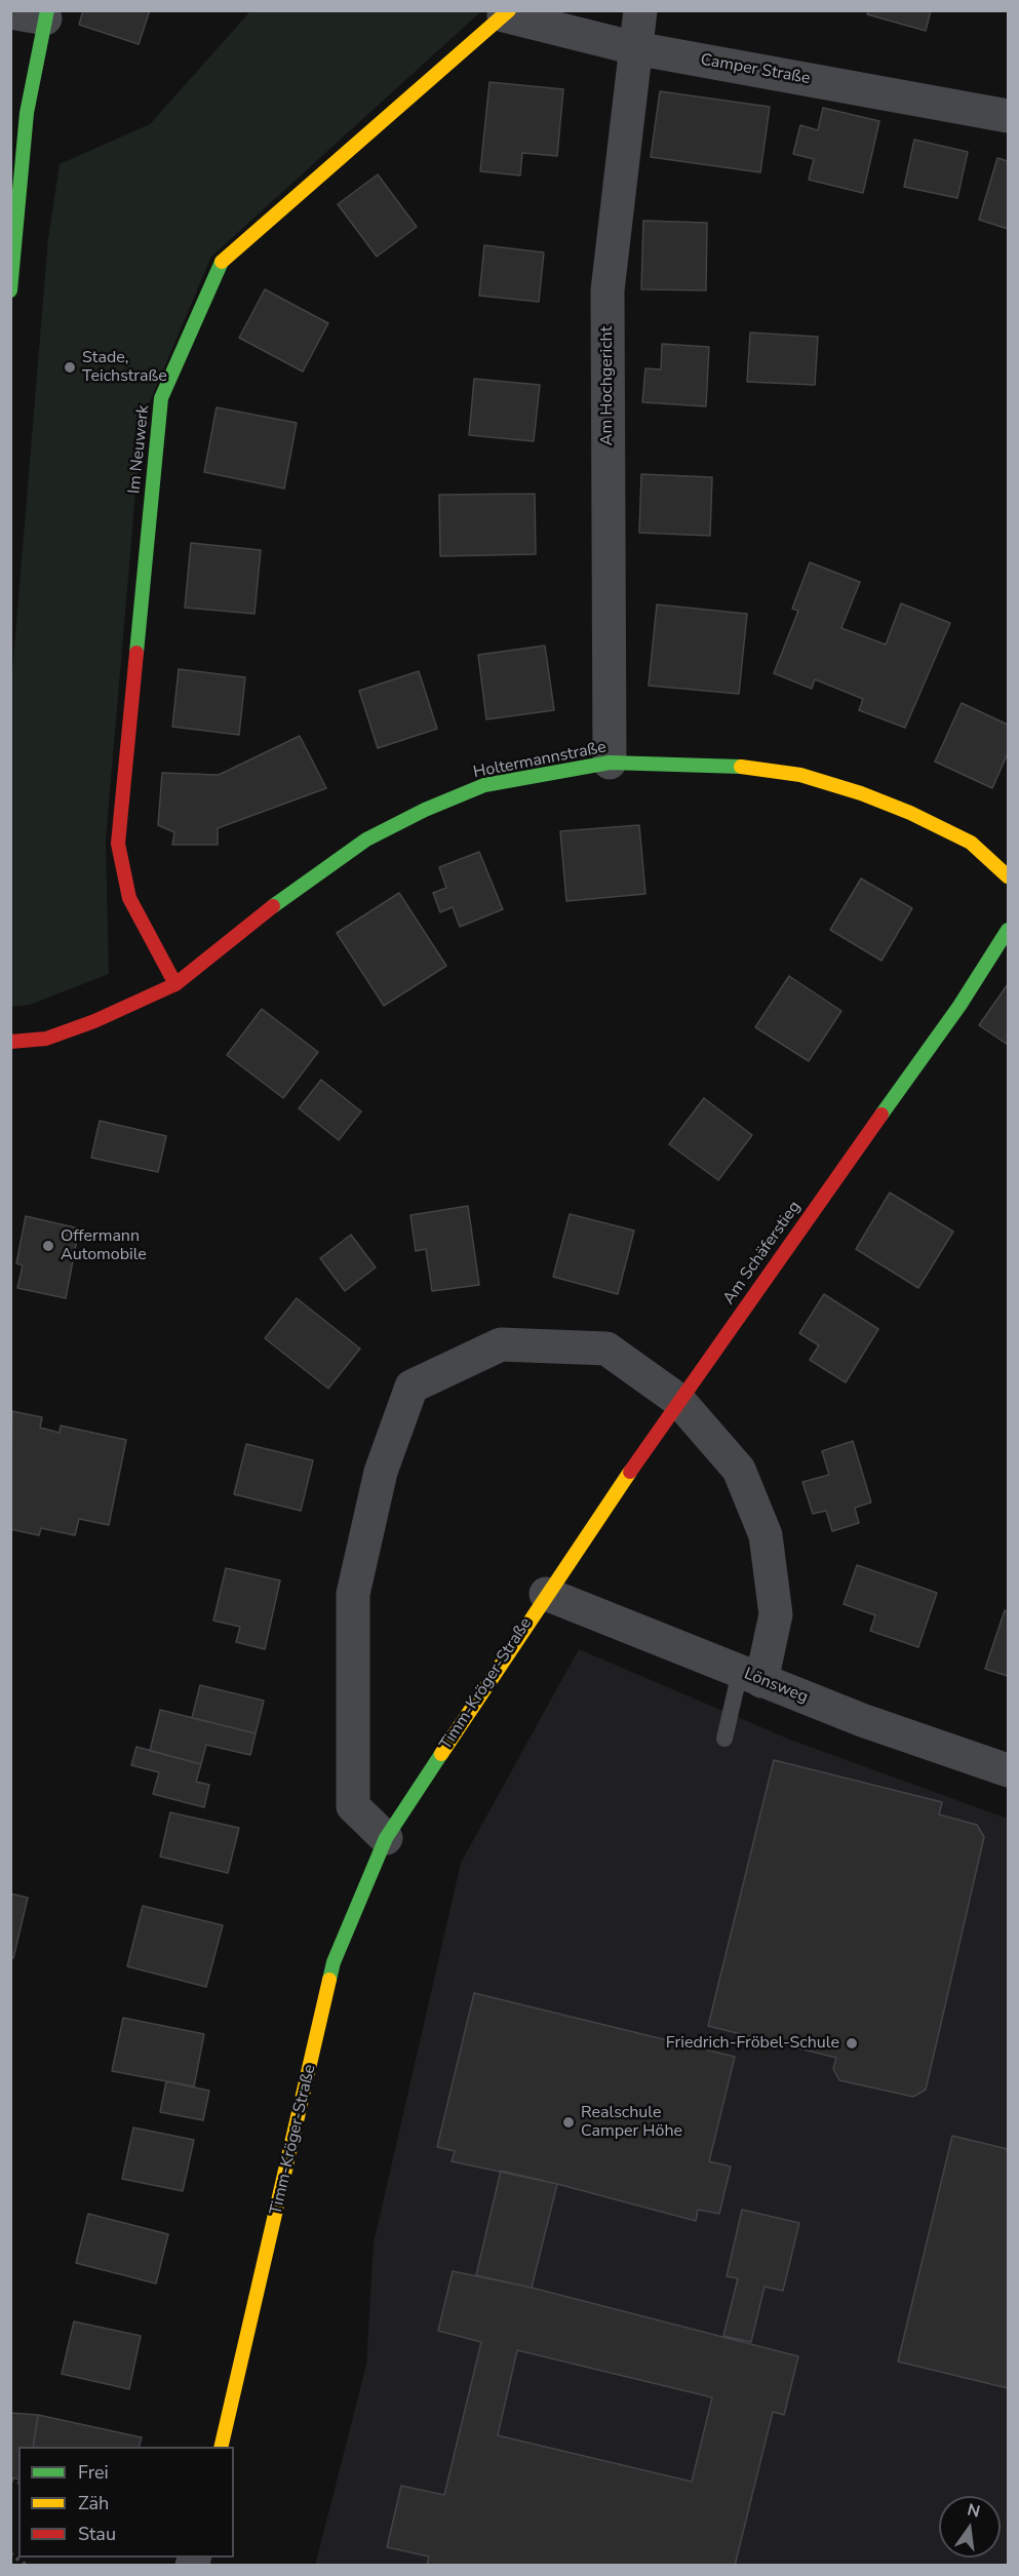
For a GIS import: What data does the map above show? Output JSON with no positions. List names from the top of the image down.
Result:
{
  "streets": {
    "street": [
      "Camper Straße",
      "Am Hochgericht",
      "Im Neuwerk",
      "Holtermannstraße",
      "Am Schäferstieg",
      "Timm-Kröger-Straße",
      "Lönsweg"
    ]
  },
  "crossings": [
    ["Camper Straße", "Am Hochgericht"],
    ["Camper Straße", "Im Neuwerk"],
    ["Am Hochgericht", "Holtermannstraße"],
    ["Im Neuwerk", "Holtermannstraße"],
    ["Am Schäferstieg", "Timm-Kröger-Straße"],
    ["Am Schäferstieg", "Lönsweg"],
    ["Timm-Kröger-Straße", "Lönsweg"]
  ],
  "places": [
    "Stade, Teichstraße",
    "Offermann Automobile",
    "Friedrich-Fröbel-Schule",
    "Realschule Camper Höhe"
  ],
  "legend": ["Frei", "Zäh", "Stau"],
  "north": "top"
}
